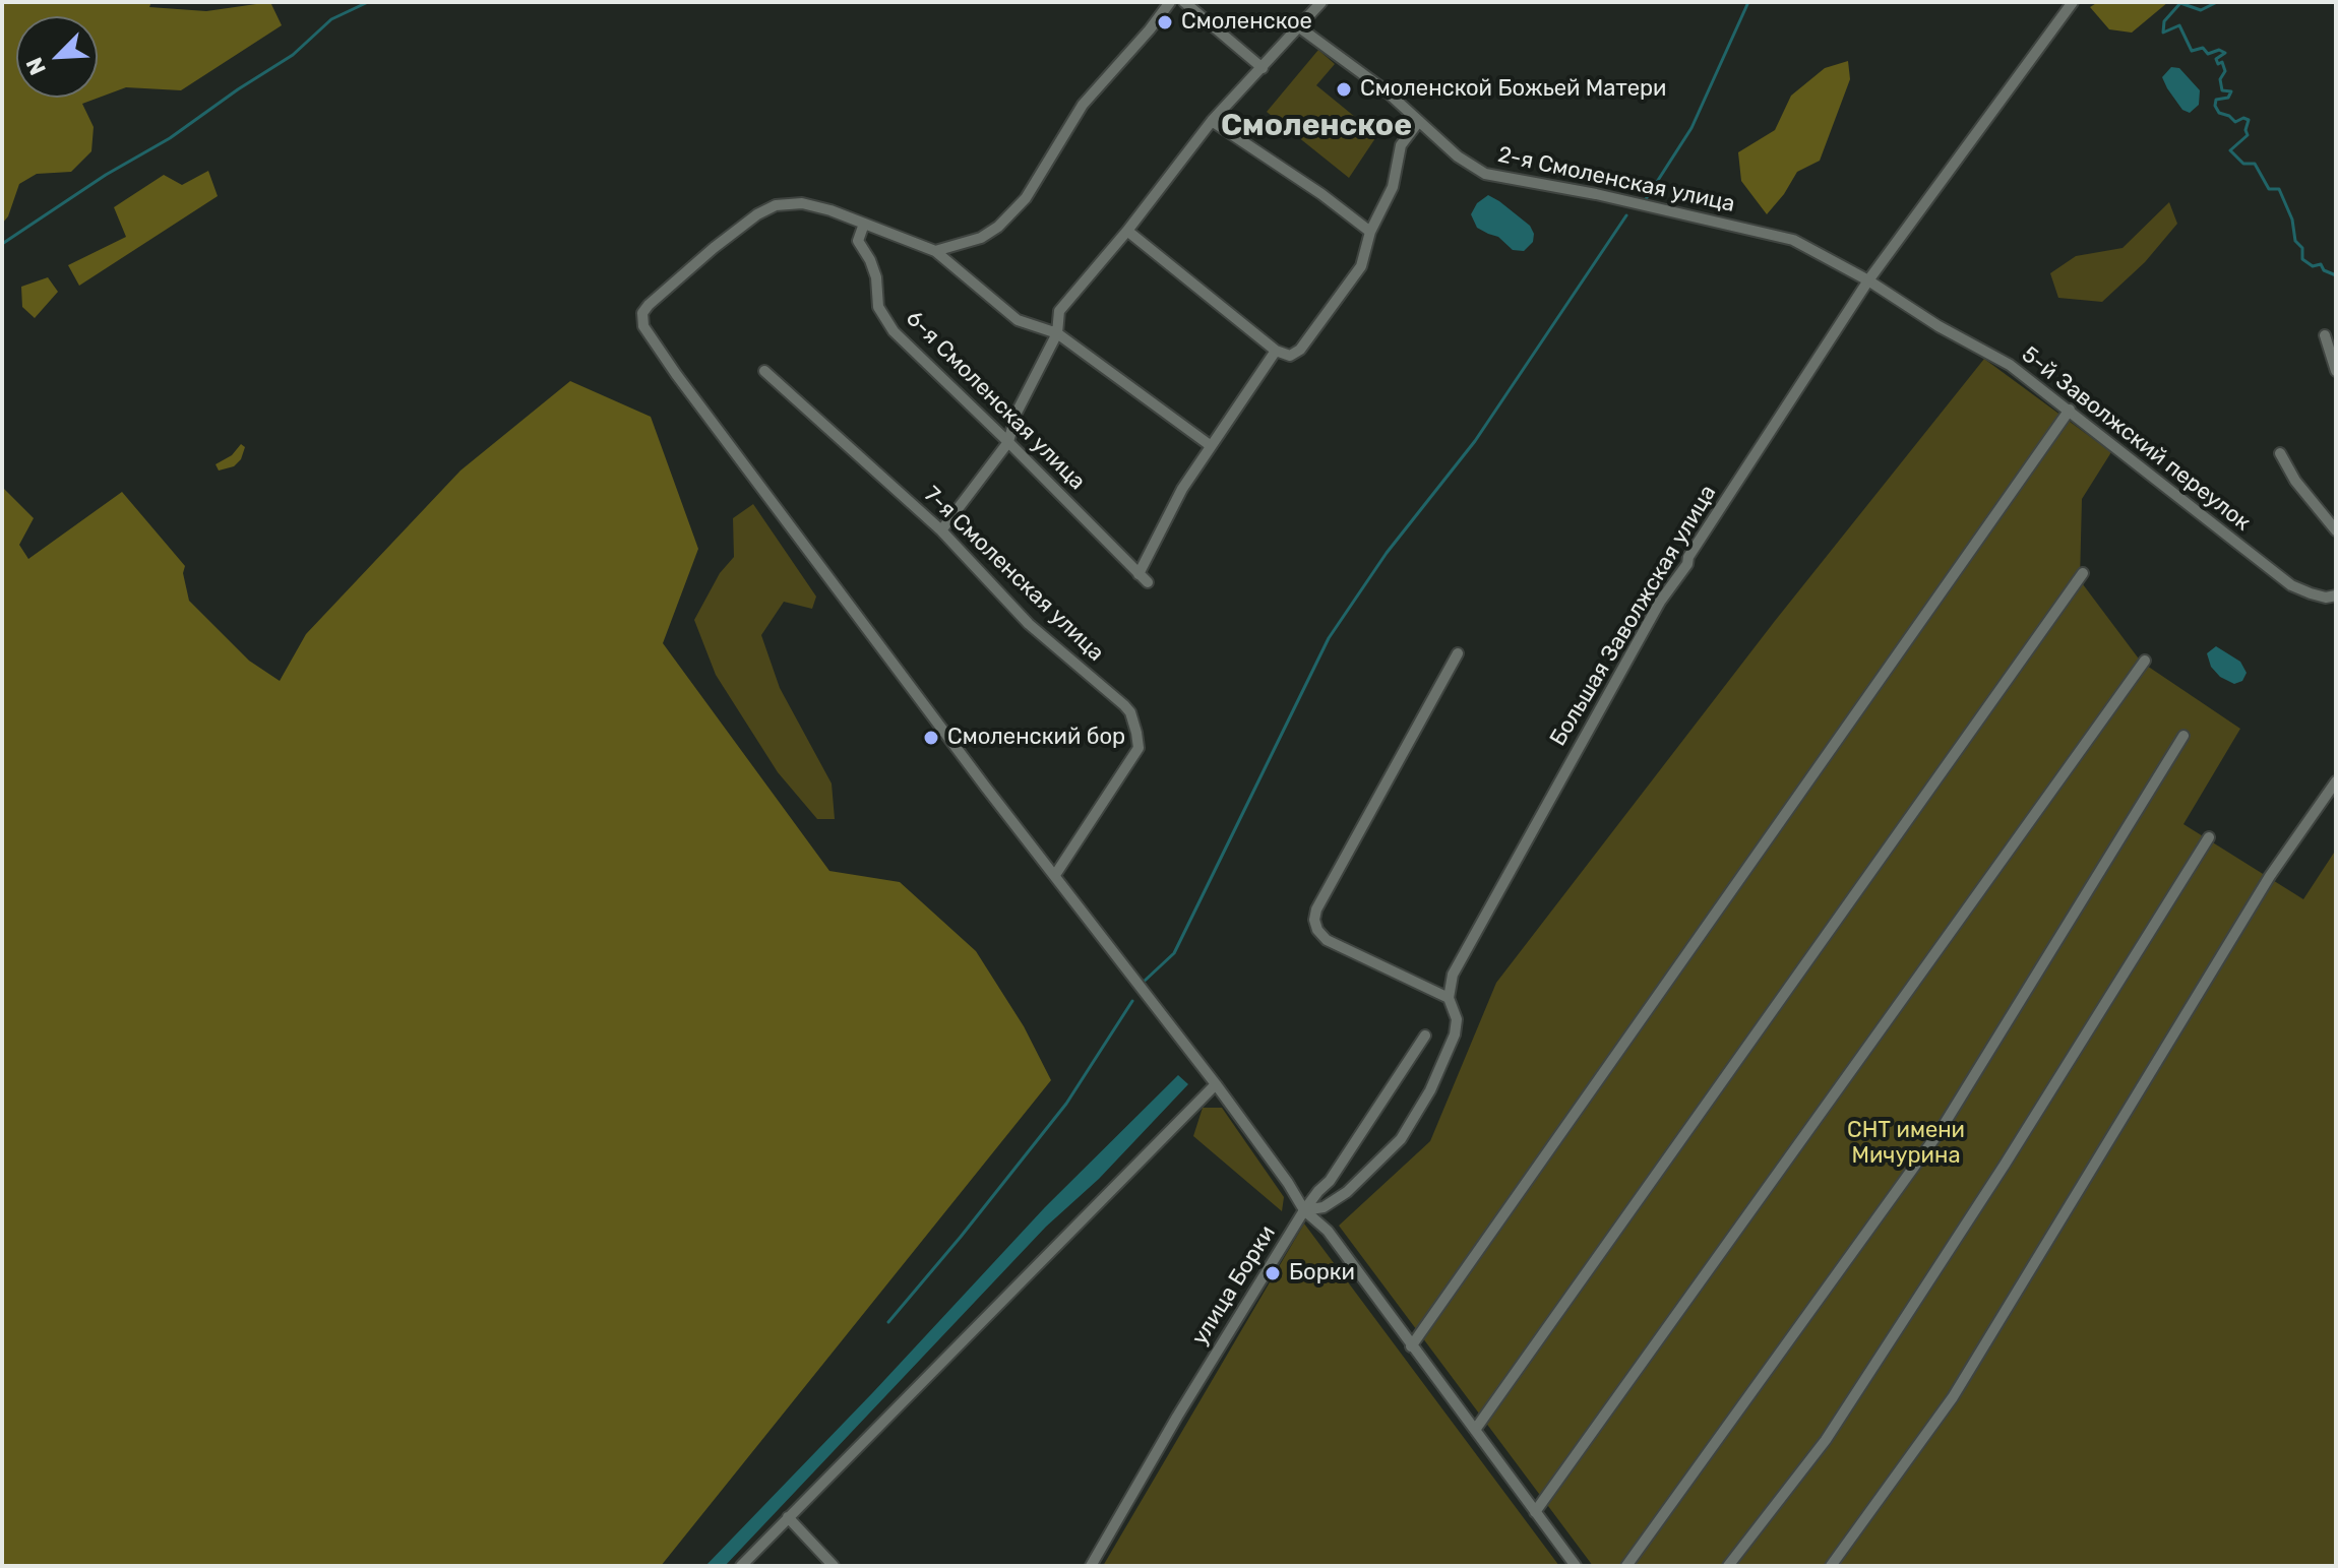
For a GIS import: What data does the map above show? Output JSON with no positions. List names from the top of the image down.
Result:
{
  "streets": {
    "street": [
      "2-я Смоленская улица",
      "6-я Смоленская улица",
      "5-й Заволжский переулок",
      "7-я Смоленская улица",
      "Большая Заволжская улица",
      "улица Борки"
    ]
  },
  "crossings": [
    ["2-я Смоленская улица", "5-й Заволжский переулок"],
    ["2-я Смоленская улица", "Большая Заволжская улица"],
    ["5-й Заволжский переулок", "Большая Заволжская улица"],
    ["Большая Заволжская улица", "улица Борки"]
  ],
  "districts": ["Смоленское"],
  "parks": ["СНТ имени Мичурина"],
  "places": [
    "Смоленское",
    "Смоленской Божьей Матери",
    "Смоленский бор",
    "Борки"
  ],
  "north": "bottom left"
}
